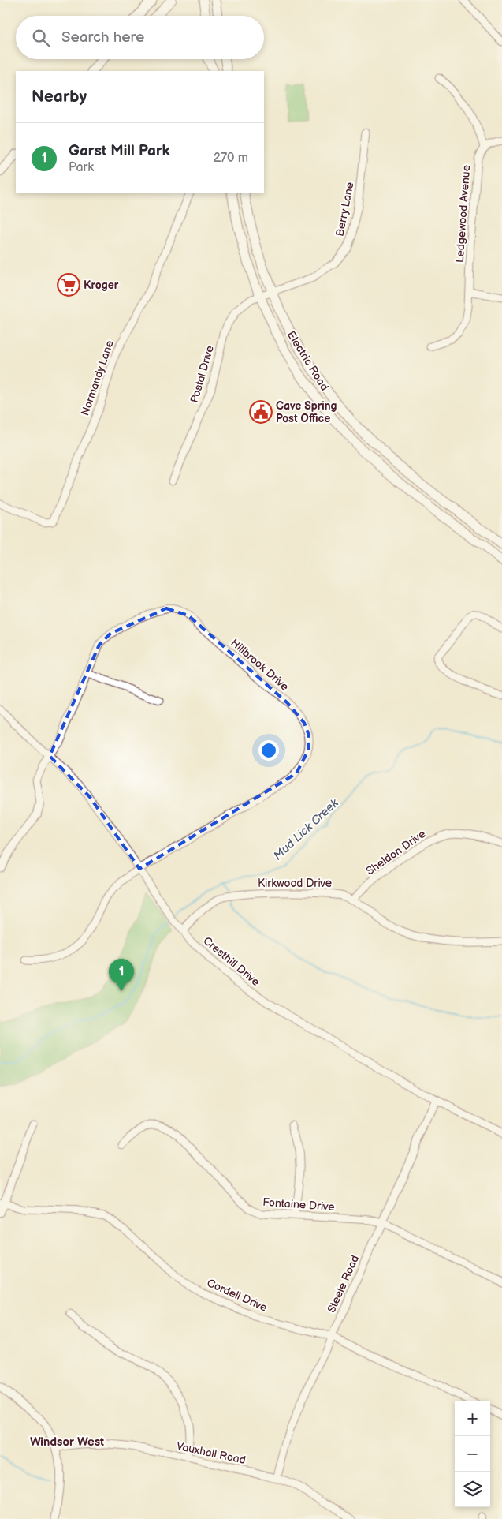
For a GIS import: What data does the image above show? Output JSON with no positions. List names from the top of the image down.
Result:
{
  "streets": {
    "main road": ["Electric Road"],
    "street": [
      "Berry Lane",
      "Ledgewood Avenue",
      "Postal Drive",
      "Normandy Lane",
      "Hillbrook Drive",
      "Sheldon Drive",
      "Kirkwood Drive",
      "Cresthill Drive",
      "Fontaine Drive",
      "Steele Road",
      "Cordell Drive",
      "Vauxhall Road"
    ]
  },
  "crossings": [
    ["Berry Lane", "Electric Road"],
    ["Berry Lane", "Postal Drive"],
    ["Electric Road", "Postal Drive"],
    ["Hillbrook Drive", "Cresthill Drive"],
    ["Sheldon Drive", "Kirkwood Drive"],
    ["Kirkwood Drive", "Cresthill Drive"],
    ["Cresthill Drive", "Steele Road"],
    ["Fontaine Drive", "Steele Road"],
    ["Steele Road", "Cordell Drive"],
    ["Steele Road", "Vauxhall Road"]
  ],
  "districts": ["Windsor West"],
  "water": ["Mud Lick Creek"],
  "places": {
    "supermarket": ["Kroger"],
    "public building": ["Cave Spring Post Office"]
  },
  "page": {
    "search": "Search here",
    "heading": "Nearby",
    "list": [
      {
        "mark": "1",
        "name": "Garst Mill Park",
        "note": "Park",
        "value": "270 m"
      }
    ],
    "pins": "1",
    "map_buttons": ["+", "−"]
  }
}
